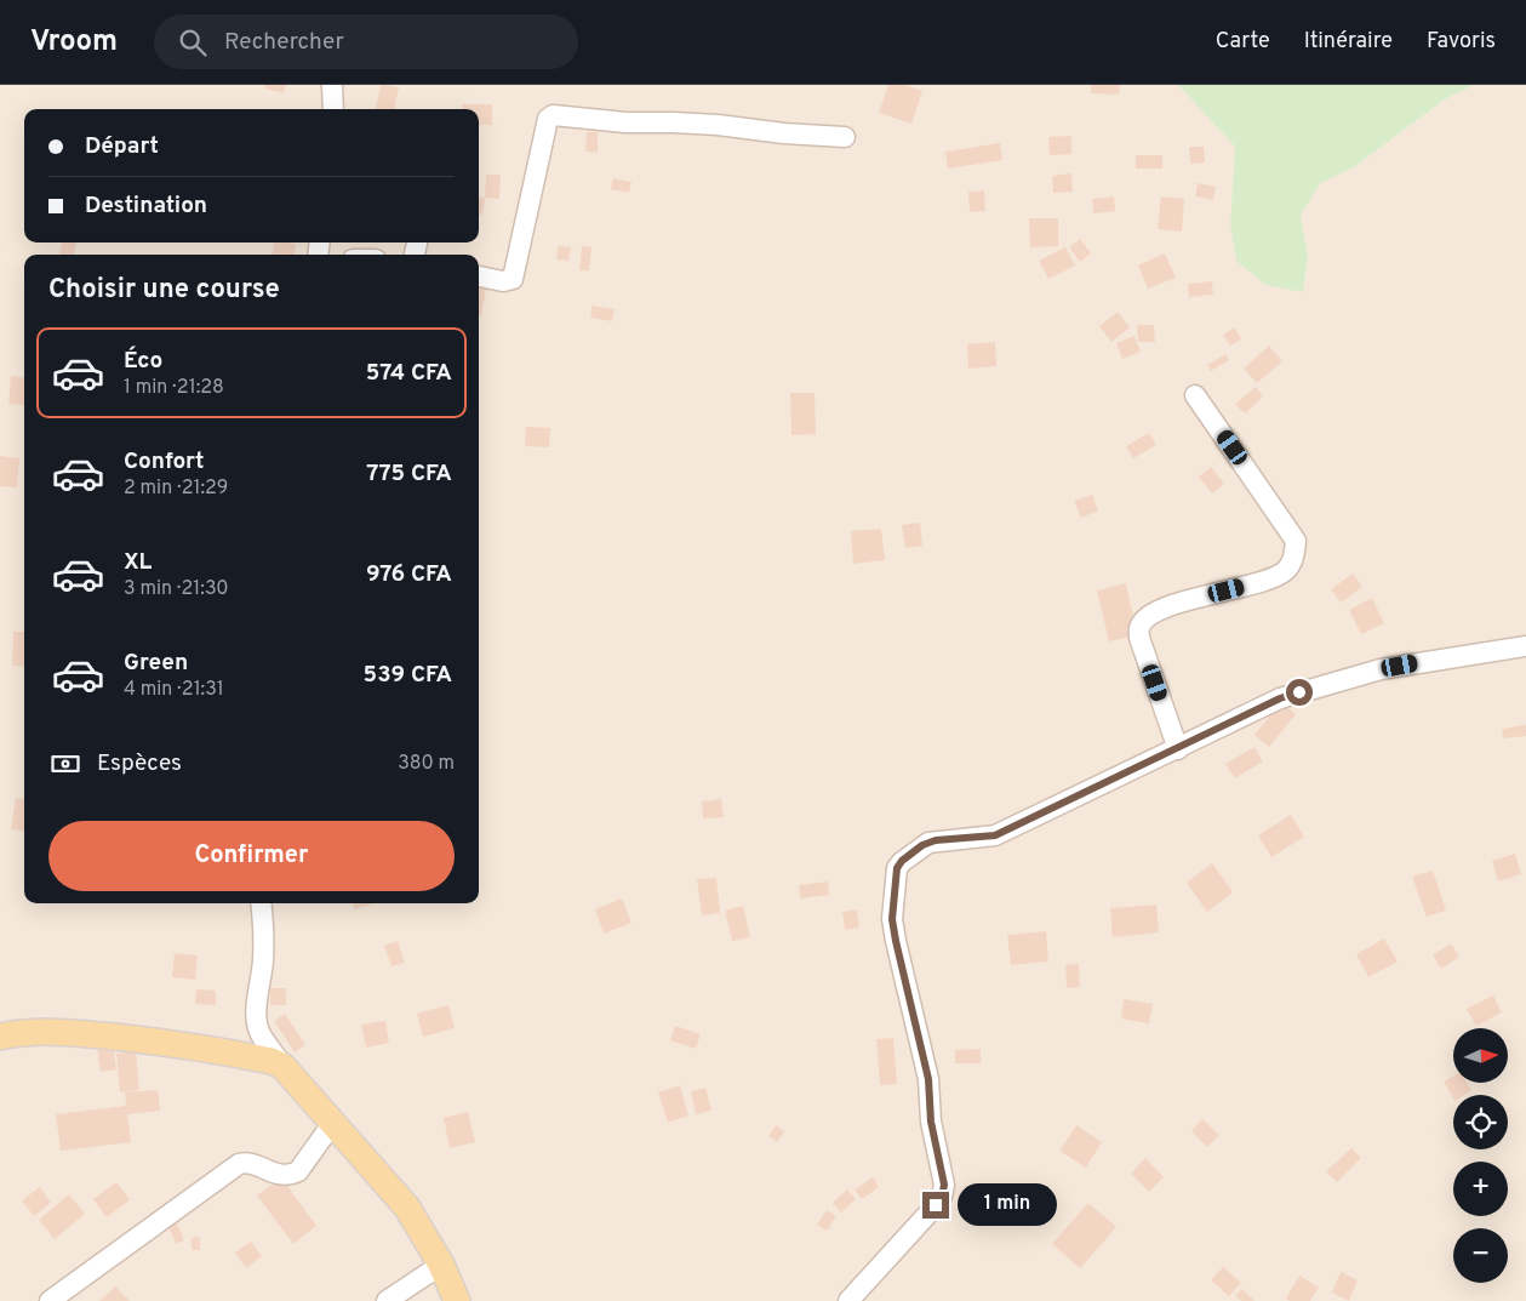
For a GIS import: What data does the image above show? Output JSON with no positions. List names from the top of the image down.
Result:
{
  "north": "right",
  "page": {
    "header": "Vroom",
    "search": "Rechercher",
    "nav": ["Carte", "Itinéraire", "Favoris"],
    "banner": ["Départ", "Destination"],
    "heading": "Choisir une course",
    "list": [
      {
        "name": "Éco",
        "note": "1 min · 21:28",
        "value": "574 CFA"
      },
      {
        "name": "Confort",
        "note": "2 min · 21:29",
        "value": "775 CFA"
      },
      {
        "name": "XL",
        "note": "3 min · 21:30",
        "value": "976 CFA"
      },
      {
        "name": "Green",
        "note": "4 min · 21:31",
        "value": "539 CFA"
      }
    ],
    "pay": ["Espèces", "380 m"],
    "buttons": "Confirmer",
    "map_buttons": ["+", "−"],
    "bubble": "1 min"
  }
}
